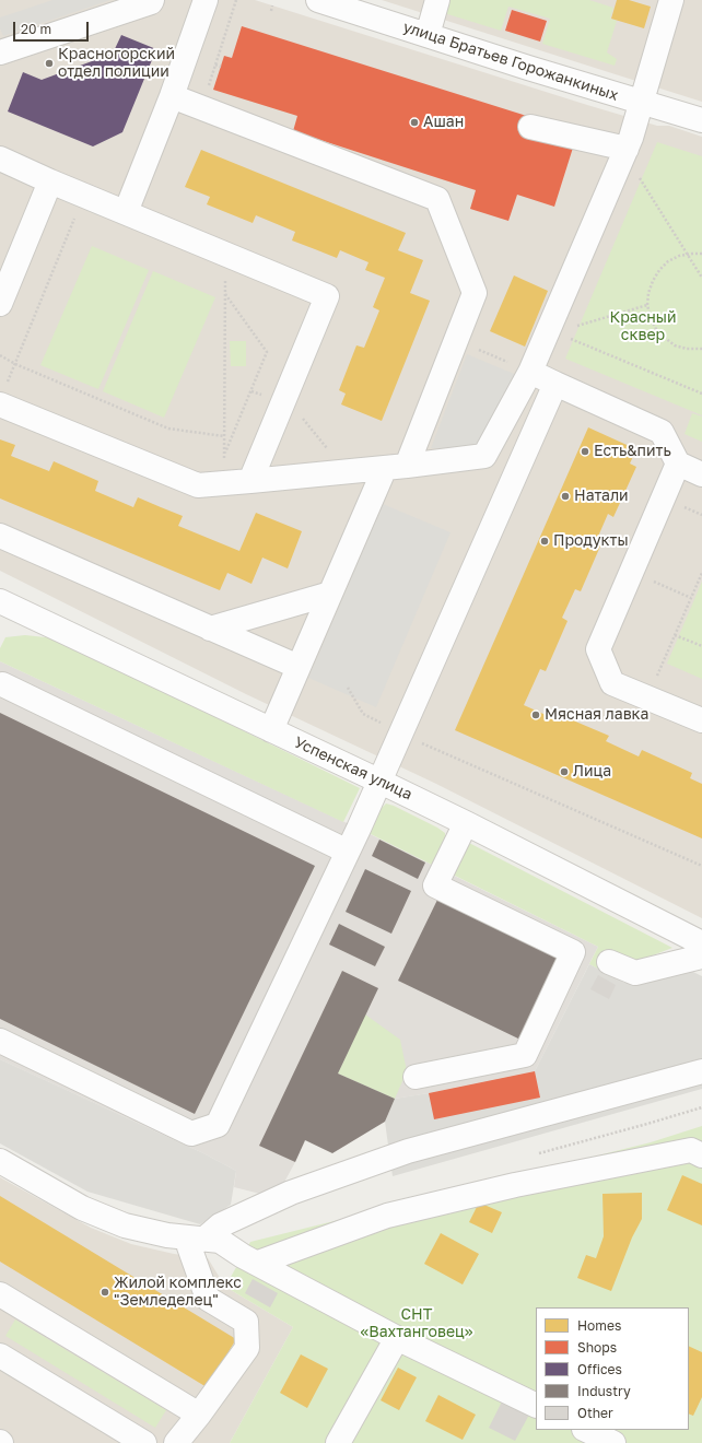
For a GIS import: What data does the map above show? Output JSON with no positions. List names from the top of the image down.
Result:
{
  "streets": {
    "street": ["улица Братьев Горожанкиных", "Успенская улица"]
  },
  "parks": ["Красный сквер", "СНТ «Вахтанговец»"],
  "places": [
    "Красногорский отдел полиции",
    "Ашан",
    "Есть&пить",
    "Натали",
    "Продукты",
    "Мясная лавка",
    "Лица",
    "Жилой комплекс \"Земледелец\""
  ],
  "legend": [
    "Homes",
    "Shops",
    "Offices",
    "Industry",
    "Other"
  ],
  "scale_bar": "20 m"
}
